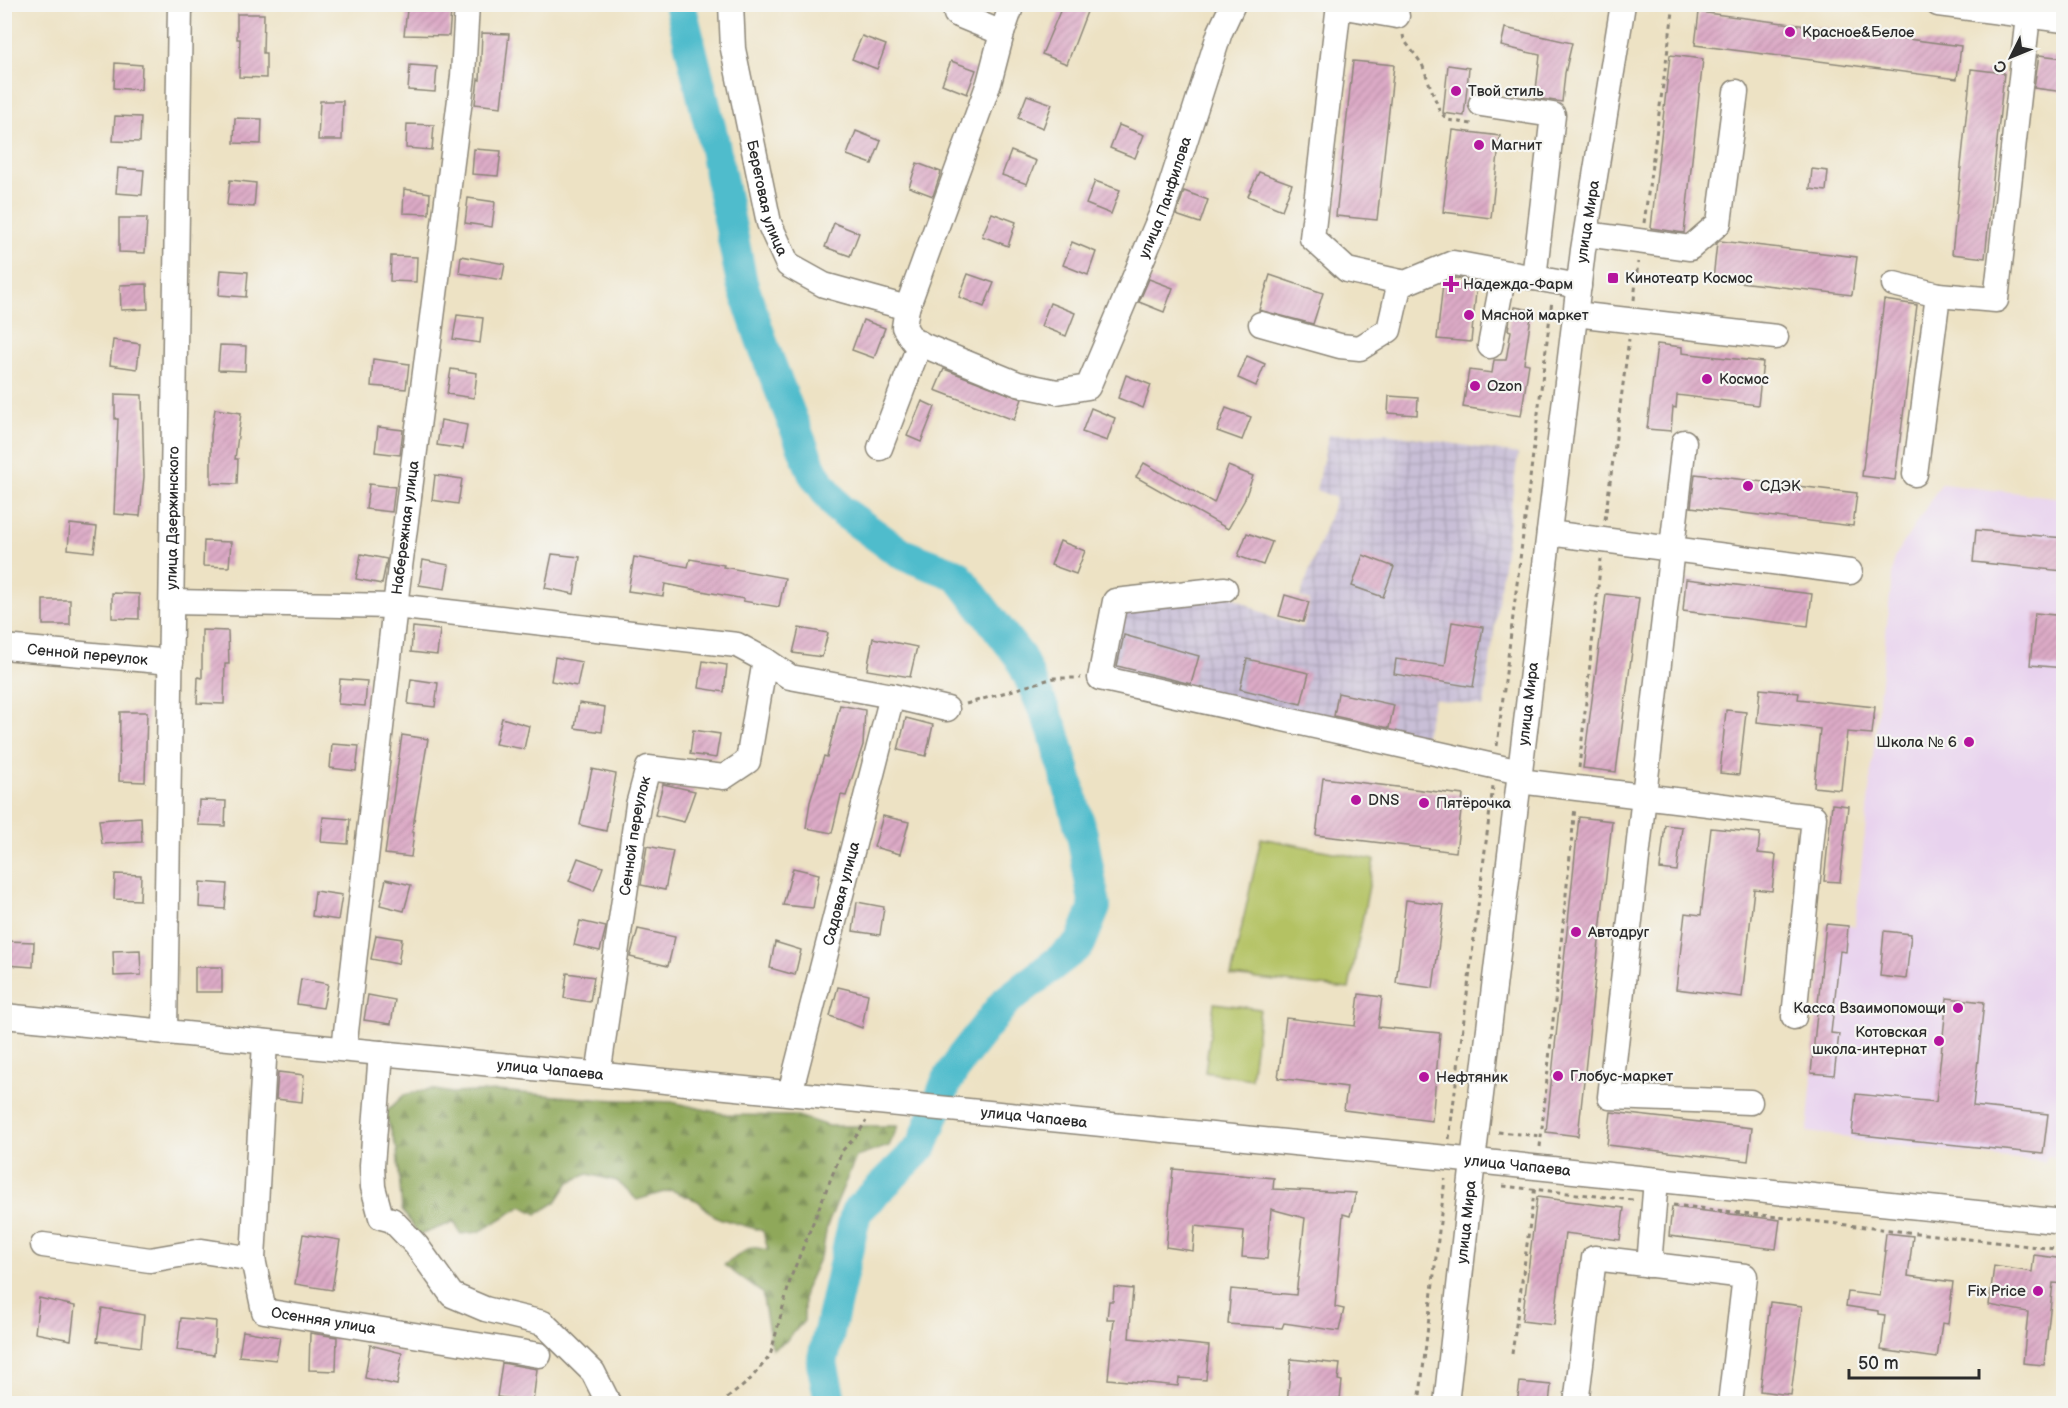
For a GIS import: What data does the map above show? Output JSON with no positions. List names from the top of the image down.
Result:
{
  "streets": {
    "street": [
      "улица Панфилова",
      "Береговая улица",
      "улица Мира",
      "улица Дзержинского",
      "Набережная улица",
      "Сенной переулок",
      "Садовая улица",
      "улица Чапаева",
      "Осенняя улица"
    ]
  },
  "crossings": [
    ["улица Мира", "улица Чапаева"],
    ["улица Дзержинского", "Сенной переулок"],
    ["улица Дзержинского", "улица Чапаева"],
    ["Набережная улица", "улица Чапаева"],
    ["Сенной переулок", "улица Чапаева"],
    ["Садовая улица", "улица Чапаева"]
  ],
  "places": {
    "other": [
      "Красное&Белое",
      "Твой стиль",
      "Магнит",
      "Мясной маркет",
      "Космос",
      "Ozon",
      "СДЭК",
      "Школа № 6",
      "DNS",
      "Пятёрочка",
      "Автодруг",
      "Касса Взаимопомощи",
      "Котовская школа-интернат",
      "Глобус-маркет",
      "Нефтяник",
      "Fix Price"
    ],
    "transit": ["Кинотеатр Космос"],
    "health": ["Надежда-Фарм"]
  },
  "scale_bar": "50 m",
  "north": "bottom left"
}
